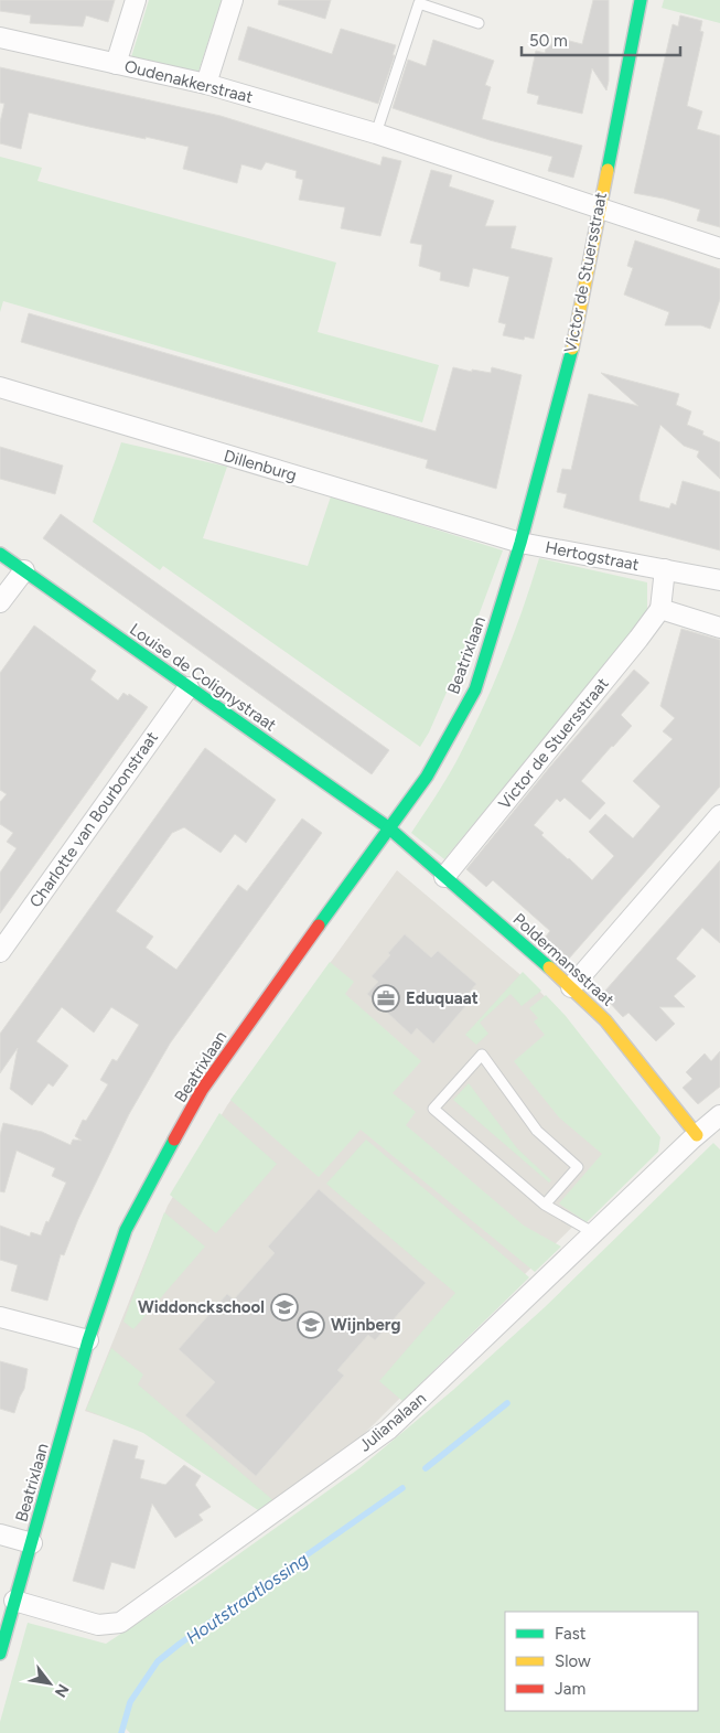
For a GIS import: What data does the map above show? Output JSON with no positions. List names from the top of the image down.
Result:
{
  "streets": {
    "street": [
      "Oudenakkerstraat",
      "Victor de Stuersstraat",
      "Dillenburg",
      "Hertogstraat",
      "Beatrixlaan",
      "Louise de Colignystraat",
      "Charlotte van Bourbonstraat",
      "Poldermansstraat",
      "Julianalaan"
    ]
  },
  "crossings": [
    ["Oudenakkerstraat", "Victor de Stuersstraat"],
    ["Victor de Stuersstraat", "Dillenburg"],
    ["Victor de Stuersstraat", "Hertogstraat"],
    ["Victor de Stuersstraat", "Beatrixlaan"],
    ["Victor de Stuersstraat", "Poldermansstraat"],
    ["Dillenburg", "Hertogstraat"],
    ["Dillenburg", "Beatrixlaan"],
    ["Hertogstraat", "Beatrixlaan"],
    ["Beatrixlaan", "Louise de Colignystraat"],
    ["Beatrixlaan", "Poldermansstraat"],
    ["Beatrixlaan", "Julianalaan"],
    ["Louise de Colignystraat", "Charlotte van Bourbonstraat"],
    ["Louise de Colignystraat", "Poldermansstraat"],
    ["Poldermansstraat", "Julianalaan"]
  ],
  "water": ["Houtstraatlossing"],
  "places": {
    "office": ["Eduquaat"],
    "school or university": ["Widdonckschool", "Wijnberg"]
  },
  "legend": ["Fast", "Slow", "Jam"],
  "scale_bar": "50 m",
  "north": "bottom right"
}
